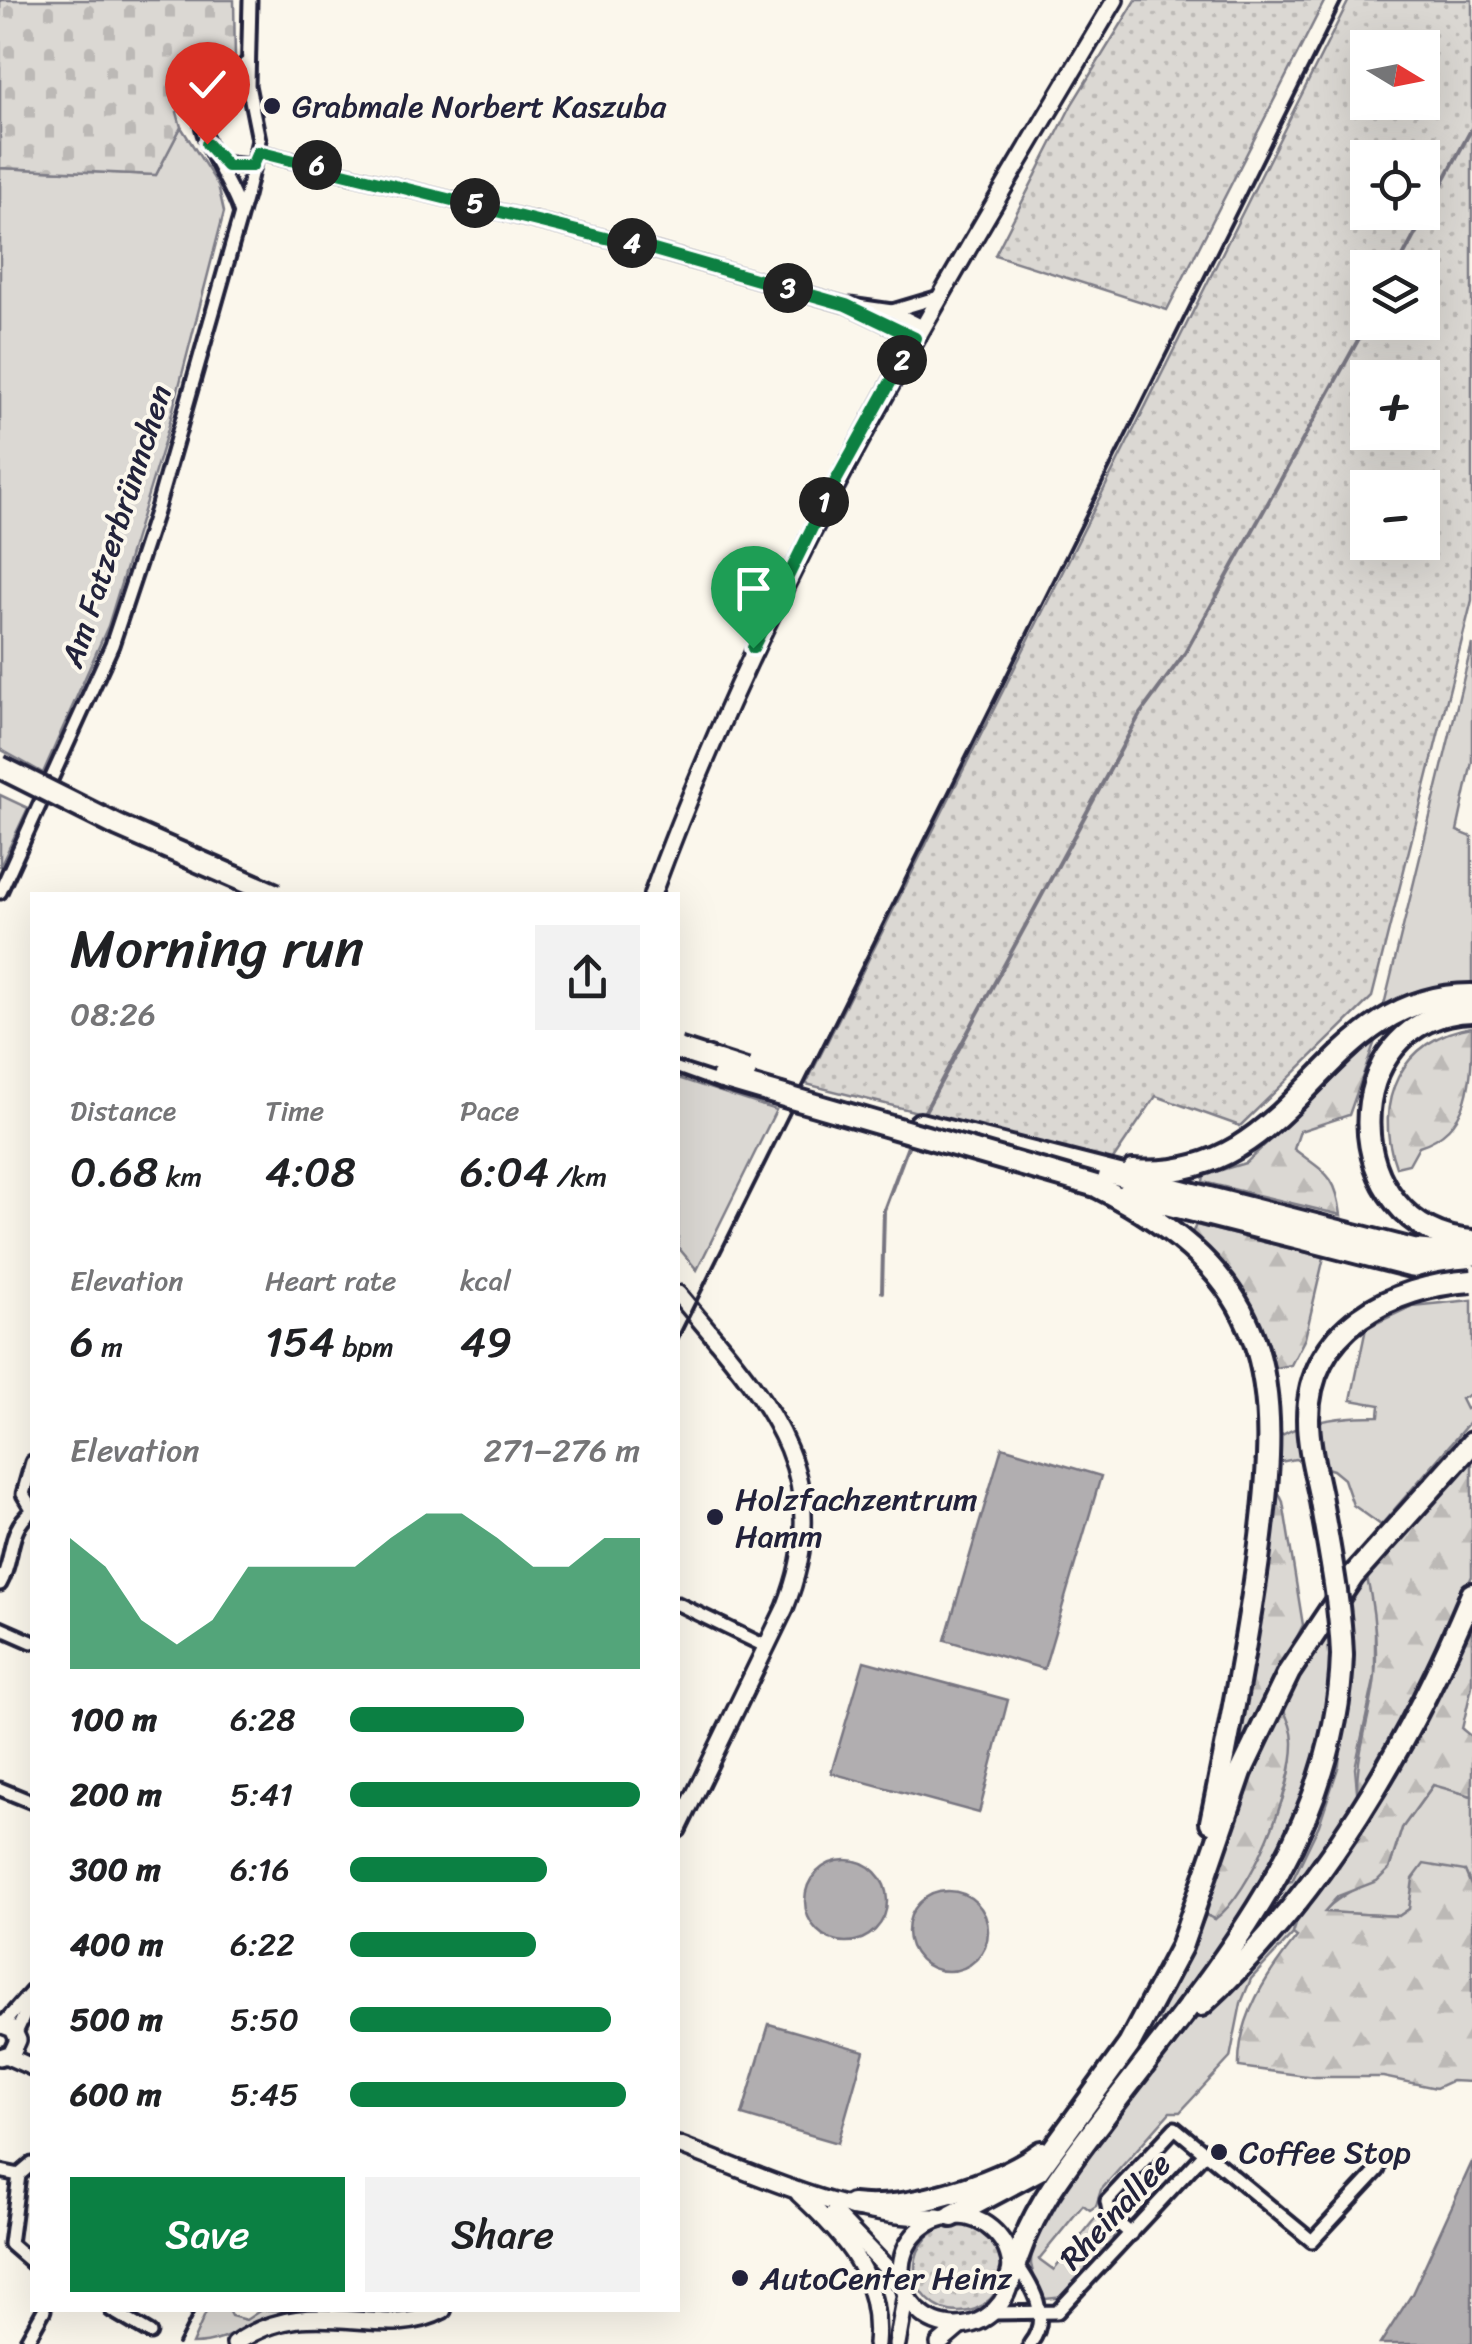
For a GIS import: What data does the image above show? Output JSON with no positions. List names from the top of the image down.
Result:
{
  "streets": {
    "street": ["Am Fatzerbrünnchen", "Rheinallee"]
  },
  "places": [
    "Grabmale Norbert Kaszuba",
    "Holzfachzentrum Hamm",
    "Coffee Stop",
    "AutoCenter Heinz"
  ],
  "north": "right",
  "page": {
    "map_buttons": ["+", "−"],
    "pins": [
      "6",
      "5",
      "4",
      "3",
      "2",
      "1"
    ],
    "heading": ["Morning run", "08:26"],
    "stats": [
      ["Distance", "0.68 km"],
      ["Time", "4:08"],
      ["Pace", "6:04 /km"],
      ["Elevation", "6 m"],
      ["Heart rate", "154 bpm"],
      ["kcal", "49"]
    ],
    "chart": ["Elevation", "271–276 m"],
    "list": [
      {
        "name": "100 m",
        "note": "6:28"
      },
      {
        "name": "200 m",
        "note": "5:41"
      },
      {
        "name": "300 m",
        "note": "6:16"
      },
      {
        "name": "400 m",
        "note": "6:22"
      },
      {
        "name": "500 m",
        "note": "5:50"
      },
      {
        "name": "600 m",
        "note": "5:45"
      }
    ],
    "buttons": ["Save", "Share"]
  }
}
